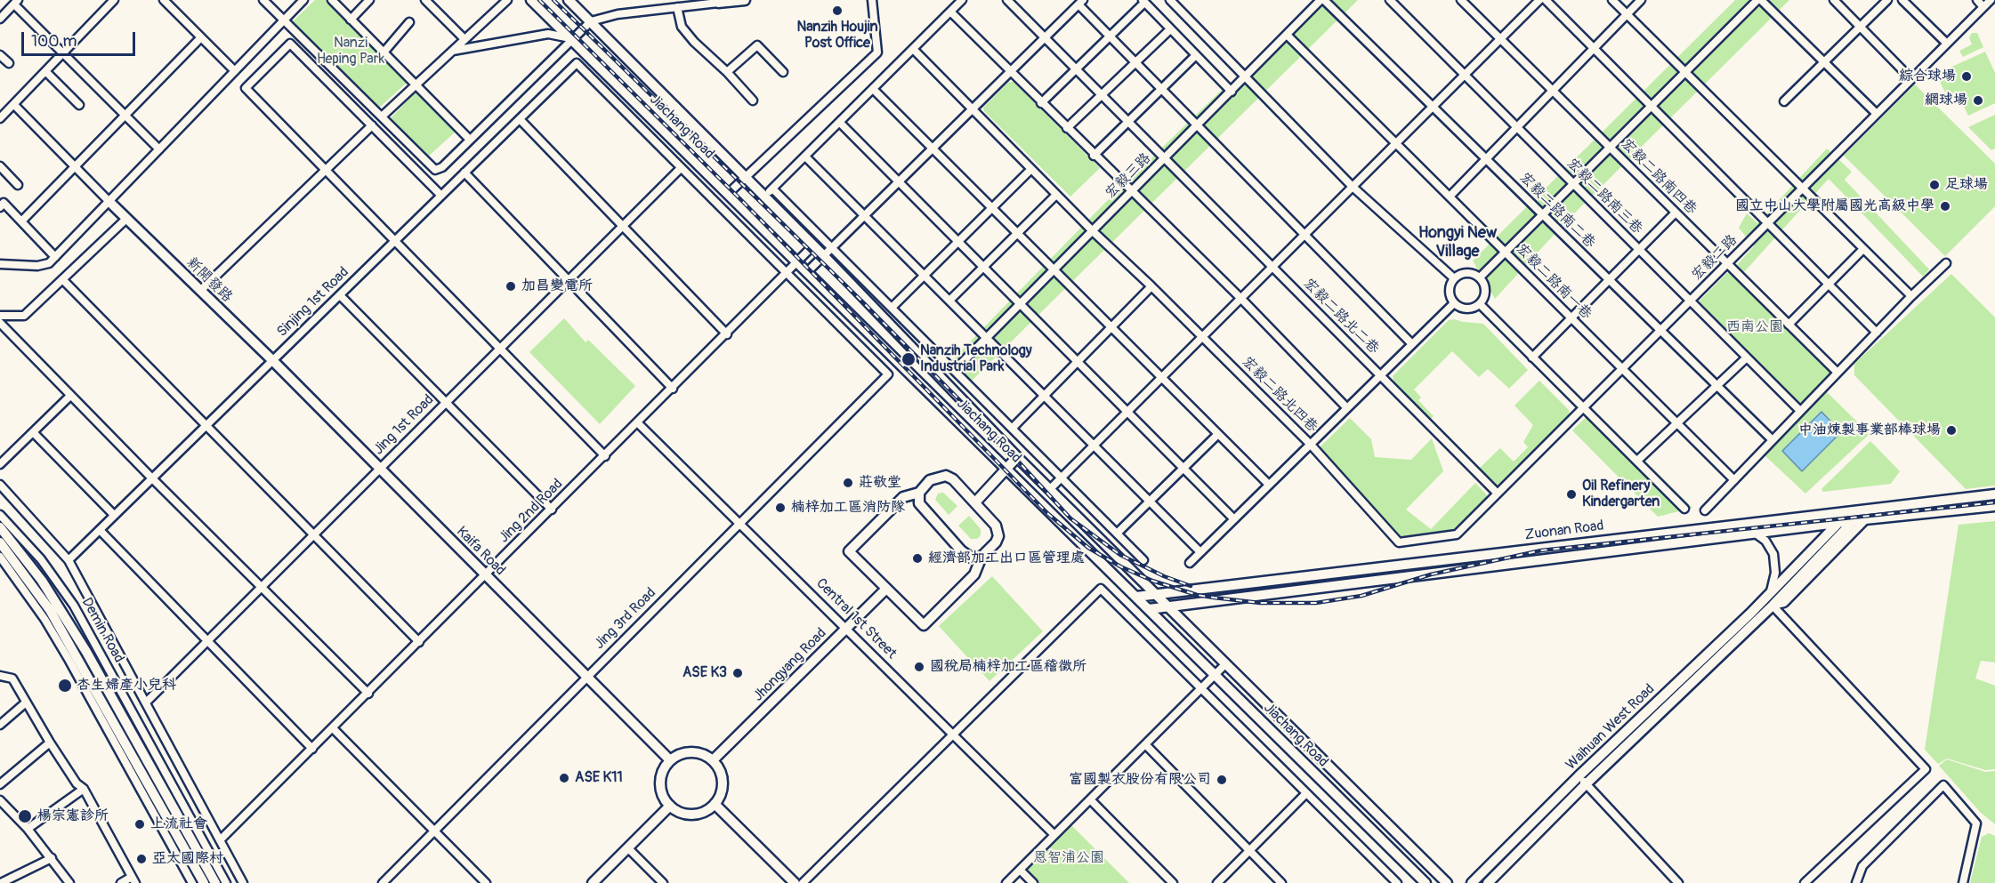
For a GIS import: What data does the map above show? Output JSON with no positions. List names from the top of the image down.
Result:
{
  "streets": {
    "street": [
      "Jiachang Road",
      "宏毅三路",
      "宏毅二路南四巷",
      "宏毅二路南三巷",
      "宏毅二路南二巷",
      "宏毅二路",
      "新開發路",
      "宏毅二路南一巷",
      "Sinjing 1st Road",
      "宏毅二路北二巷",
      "宏毅二路北四巷",
      "Jing 1st Road",
      "Jing 2nd Road",
      "Zuonan Road",
      "Kaifa Road",
      "Jing 3rd Road",
      "Central 1st Street",
      "Demin Road",
      "Jhongyang Road",
      "Waihuan West Road"
    ]
  },
  "crossings": [
    ["Jiachang Road", "Jing 2nd Road"],
    ["Jiachang Road", "Zuonan Road"],
    ["宏毅三路", "宏毅二路南二巷"],
    ["宏毅三路", "宏毅二路南一巷"],
    ["宏毅三路", "宏毅二路北二巷"],
    ["宏毅三路", "宏毅二路北四巷"],
    ["宏毅二路南四巷", "宏毅二路"],
    ["宏毅二路南三巷", "宏毅二路"],
    ["宏毅二路南二巷", "宏毅二路"],
    ["宏毅二路", "宏毅二路南一巷"],
    ["宏毅二路", "宏毅二路北二巷"],
    ["宏毅二路", "宏毅二路北四巷"],
    ["新開發路", "Sinjing 1st Road"],
    ["新開發路", "Kaifa Road"],
    ["Sinjing 1st Road", "Jing 1st Road"],
    ["Sinjing 1st Road", "Kaifa Road"],
    ["Jing 1st Road", "Kaifa Road"],
    ["Jing 2nd Road", "Kaifa Road"],
    ["Jing 2nd Road", "Jing 3rd Road"],
    ["Jing 2nd Road", "Central 1st Street"],
    ["Zuonan Road", "Waihuan West Road"],
    ["Kaifa Road", "Jing 3rd Road"],
    ["Kaifa Road", "Jhongyang Road"],
    ["Jing 3rd Road", "Central 1st Street"],
    ["Central 1st Street", "Jhongyang Road"]
  ],
  "districts": ["Hongyi New Village"],
  "parks": ["Nanzi Heping Park", "西南公園", "恩智浦公園"],
  "places": [
    "Nanzih Houjin Post Office",
    "綜合球場",
    "網球場",
    "足球場",
    "國立中山大學附屬國光高級中學",
    "加昌變電所",
    "Nanzih Technology Industrial Park",
    "中油煉製事業部棒球場",
    "莊敬堂",
    "Oil Refinery Kindergarten",
    "楠梓加工區消防隊",
    "經濟部加工出口區管理處",
    "國稅局楠梓加工區稽徵所",
    "ASE K3",
    "杏生婦產小兒科",
    "ASE K11",
    "富國製衣股份有限公司",
    "楊宗憲診所",
    "上流社會",
    "亞太國際村"
  ],
  "scale_bar": "100 m"
}
